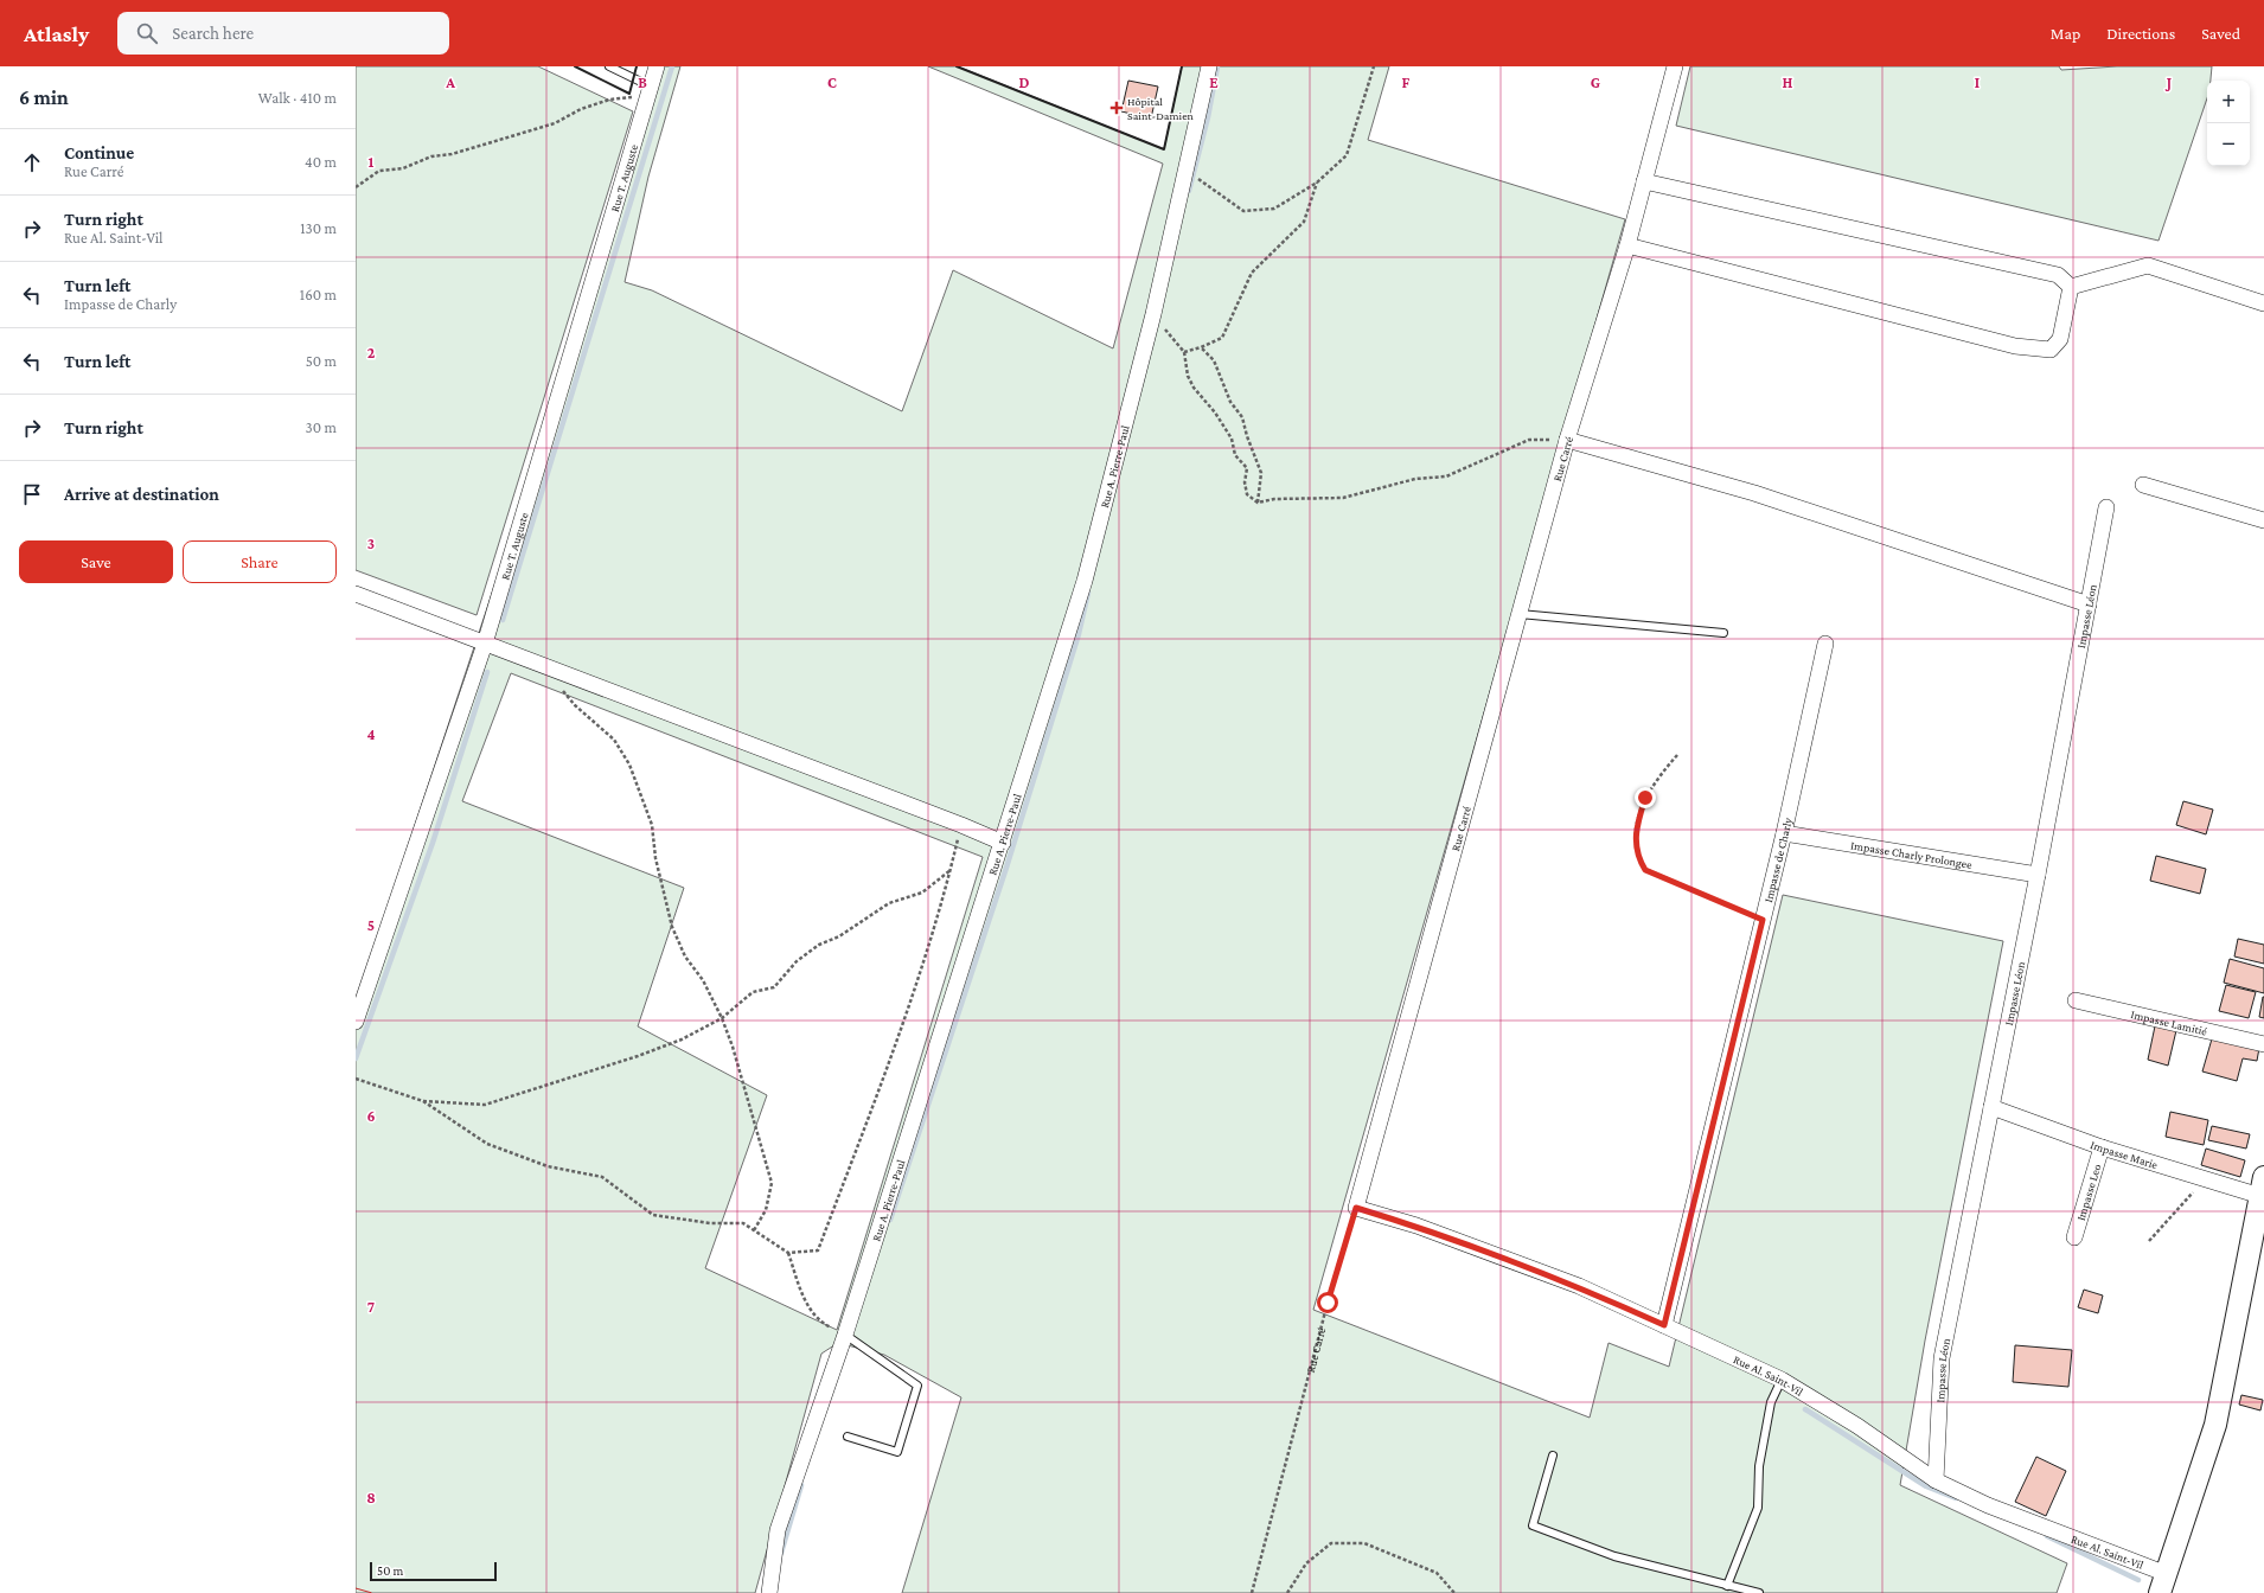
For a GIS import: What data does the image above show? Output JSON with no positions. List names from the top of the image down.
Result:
{
  "streets": {
    "street": [
      "Rue T. Auguste",
      "Rue Carré",
      "Rue A. Pierre-Paul",
      "Impasse Léon",
      "Impasse Charly Prolongee",
      "Impasse de Charly",
      "Impasse Lamitié",
      "Impasse Marie",
      "Impasse Leo",
      "Rue Al. Saint-Vil"
    ]
  },
  "crossings": [
    ["Rue Carré", "Rue Al. Saint-Vil"],
    ["Impasse Léon", "Impasse Charly Prolongee"],
    ["Impasse Léon", "Impasse Marie"],
    ["Impasse Léon", "Rue Al. Saint-Vil"],
    ["Impasse Charly Prolongee", "Impasse de Charly"],
    ["Impasse de Charly", "Rue Al. Saint-Vil"],
    ["Impasse Marie", "Impasse Leo"]
  ],
  "places": {
    "health": ["Hôpital Saint-Damien"]
  },
  "scale_bar": "50 m",
  "page": {
    "header": "Atlasly",
    "search": "Search here",
    "nav": ["Map", "Directions", "Saved"],
    "heading": ["6 min", "Walk · 410 m"],
    "map_buttons": ["+", "−"],
    "list": [
      ["Continue", "Rue Carré", "40 m"],
      ["Turn right", "Rue Al. Saint-Vil", "130 m"],
      ["Turn left", "Impasse de Charly", "160 m"],
      ["Turn left", "50 m"],
      ["Turn right", "30 m"],
      "Arrive at destination"
    ],
    "buttons": ["Save", "Share"],
    "scale": "50 m"
  },
  "grid": {
    "columns": [
      "A",
      "B",
      "C",
      "D",
      "E",
      "F",
      "G",
      "H",
      "I",
      "J"
    ],
    "rows": [
      "1",
      "2",
      "3",
      "4",
      "5",
      "6",
      "7",
      "8"
    ]
  }
}
